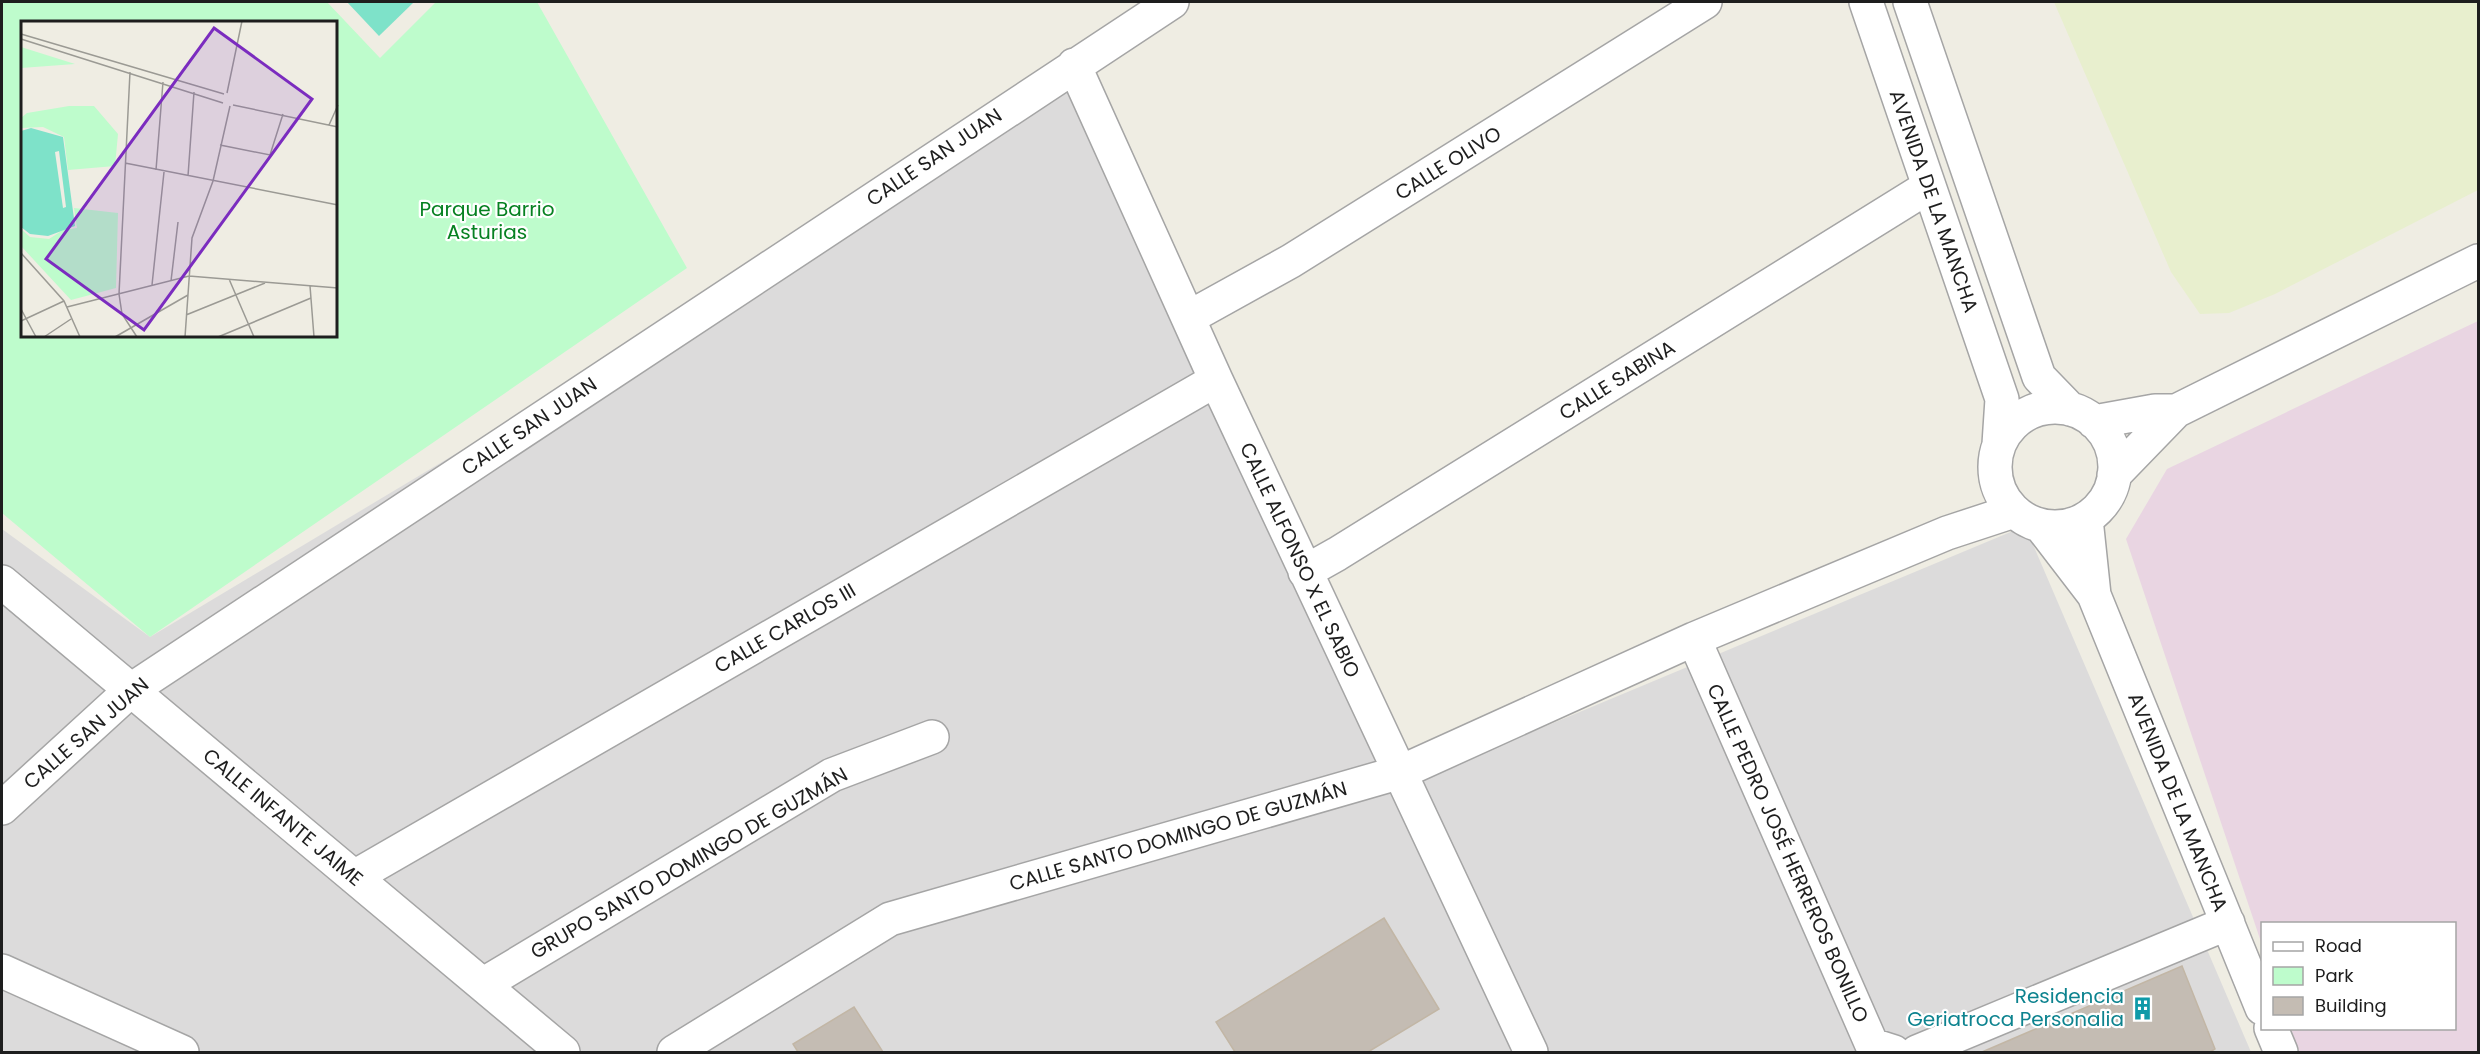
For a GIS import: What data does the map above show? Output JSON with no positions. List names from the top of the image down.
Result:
{
  "streets": {
    "street": [
      "CALLE SAN JUAN",
      "CALLE OLIVO",
      "AVENIDA DE LA MANCHA",
      "CALLE SABINA",
      "CALLE ALFONSO X EL SABIO",
      "CALLE CARLOS III",
      "CALLE INFANTE JAIME",
      "CALLE SANTO DOMINGO DE GUZMÁN",
      "CALLE PEDRO JOSÉ HERREROS BONILLO",
      "GRUPO SANTO DOMINGO DE GUZMÁN"
    ]
  },
  "crossings": [
    ["CALLE SAN JUAN", "CALLE ALFONSO X EL SABIO"],
    ["CALLE SAN JUAN", "CALLE INFANTE JAIME"],
    ["CALLE OLIVO", "CALLE ALFONSO X EL SABIO"],
    ["AVENIDA DE LA MANCHA", "CALLE SABINA"],
    ["AVENIDA DE LA MANCHA", "CALLE SANTO DOMINGO DE GUZMÁN"],
    ["CALLE SABINA", "CALLE ALFONSO X EL SABIO"],
    ["CALLE ALFONSO X EL SABIO", "CALLE CARLOS III"],
    ["CALLE ALFONSO X EL SABIO", "CALLE SANTO DOMINGO DE GUZMÁN"],
    ["CALLE CARLOS III", "CALLE INFANTE JAIME"],
    ["CALLE INFANTE JAIME", "GRUPO SANTO DOMINGO DE GUZMÁN"],
    ["CALLE SANTO DOMINGO DE GUZMÁN", "CALLE PEDRO JOSÉ HERREROS BONILLO"]
  ],
  "parks": ["Parque Barrio Asturias"],
  "places": {
    "building": ["Residencia Geriatroca Personalia"]
  },
  "legend": ["Road", "Park", "Building"]
}
